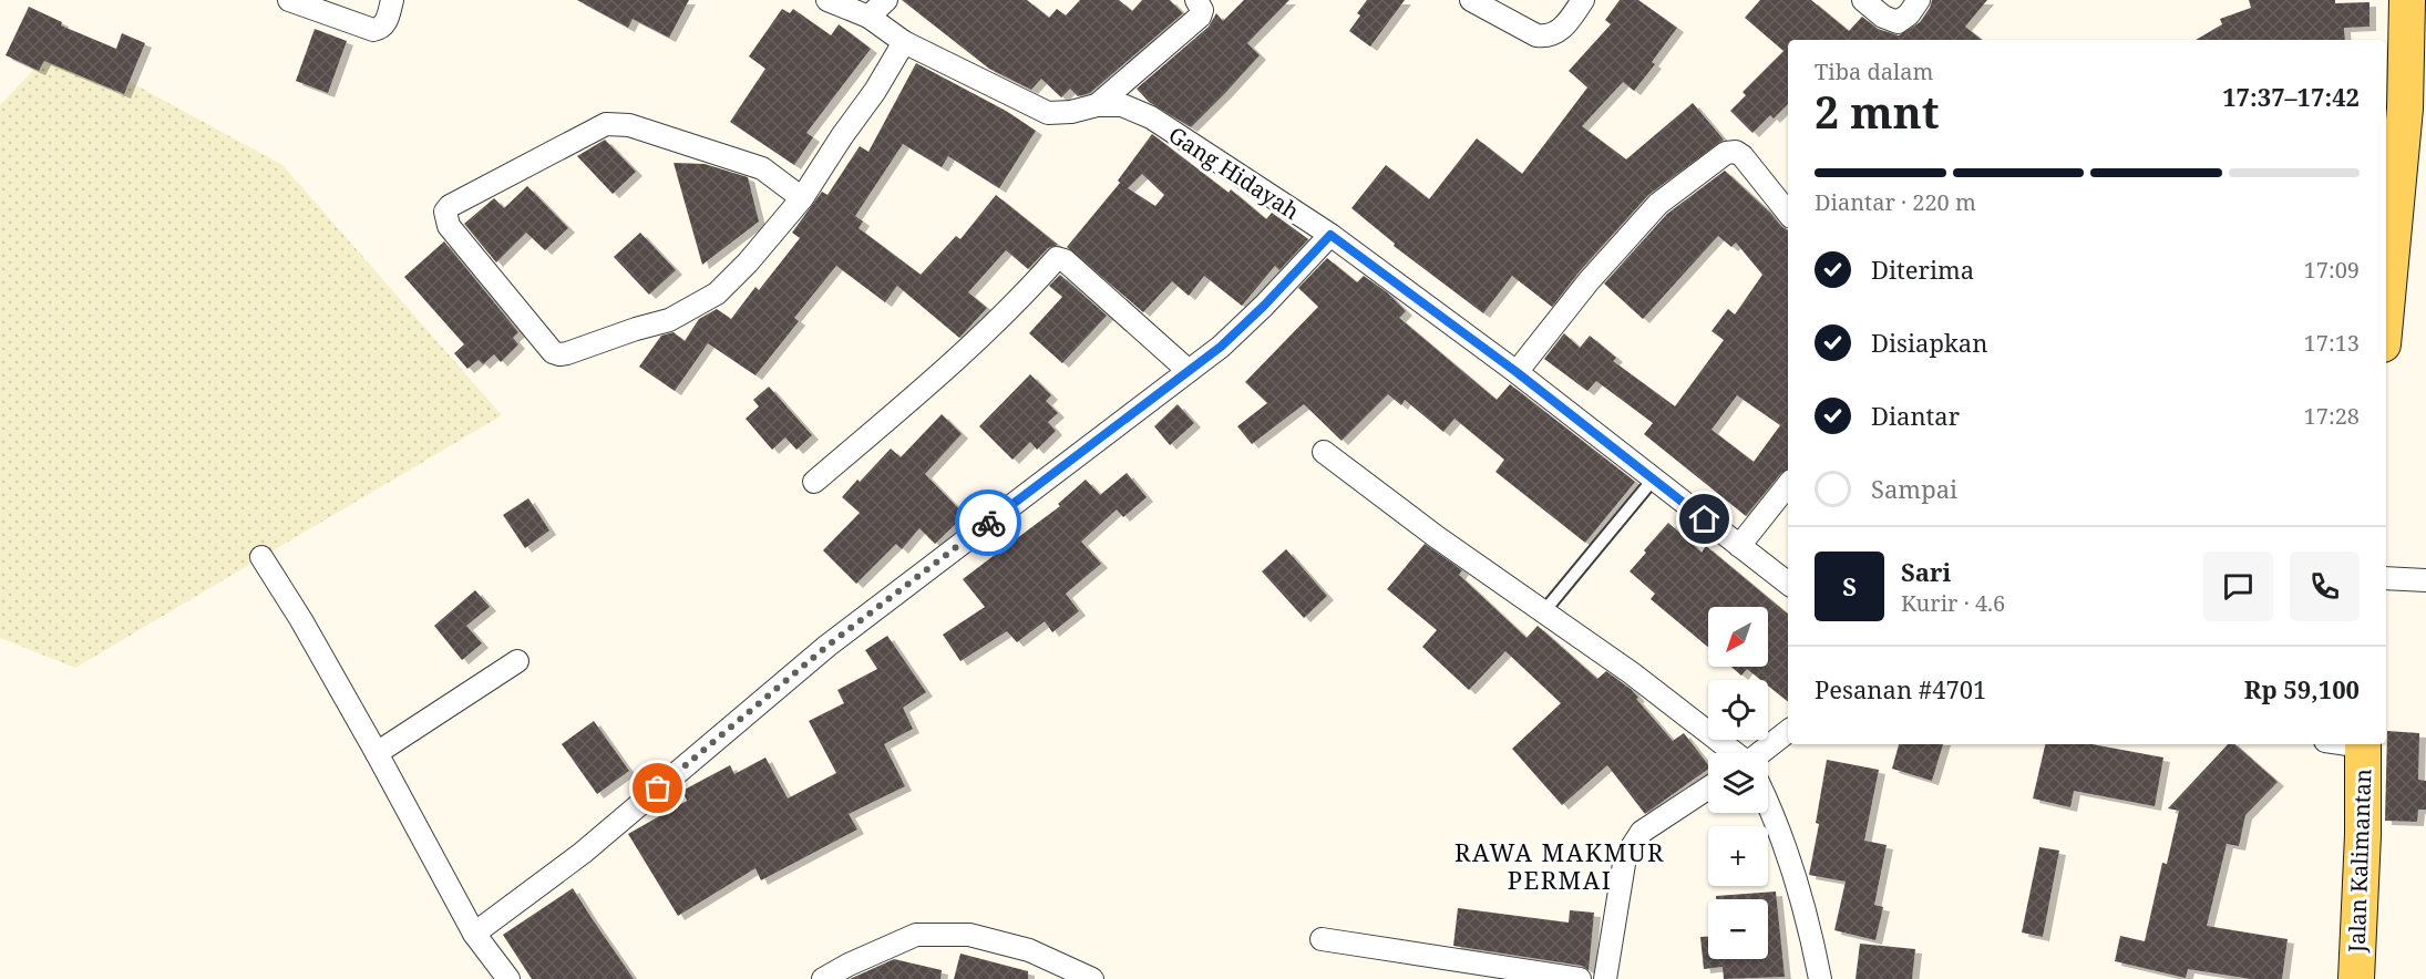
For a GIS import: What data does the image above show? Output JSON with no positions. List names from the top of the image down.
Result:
{
  "streets": {
    "main road": ["Jalan Kalimantan"],
    "street": ["Gang Hidayah"]
  },
  "districts": ["RAWA MAKMUR PERMAI"],
  "north": "bottom left",
  "page": {
    "heading": ["2 mnt", "Tiba dalam", "17:37–17:42"],
    "panel": [
      "Sari",
      "Kurir · 4.6",
      "Pesanan #4701",
      "Rp 59,100"
    ],
    "bar": "Diantar · 220 m",
    "list": [
      ["Diterima", "17:09"],
      ["Disiapkan", "17:13"],
      ["Diantar", "17:28"],
      "Sampai"
    ],
    "round": "S",
    "map_buttons": ["+", "−"]
  }
}
